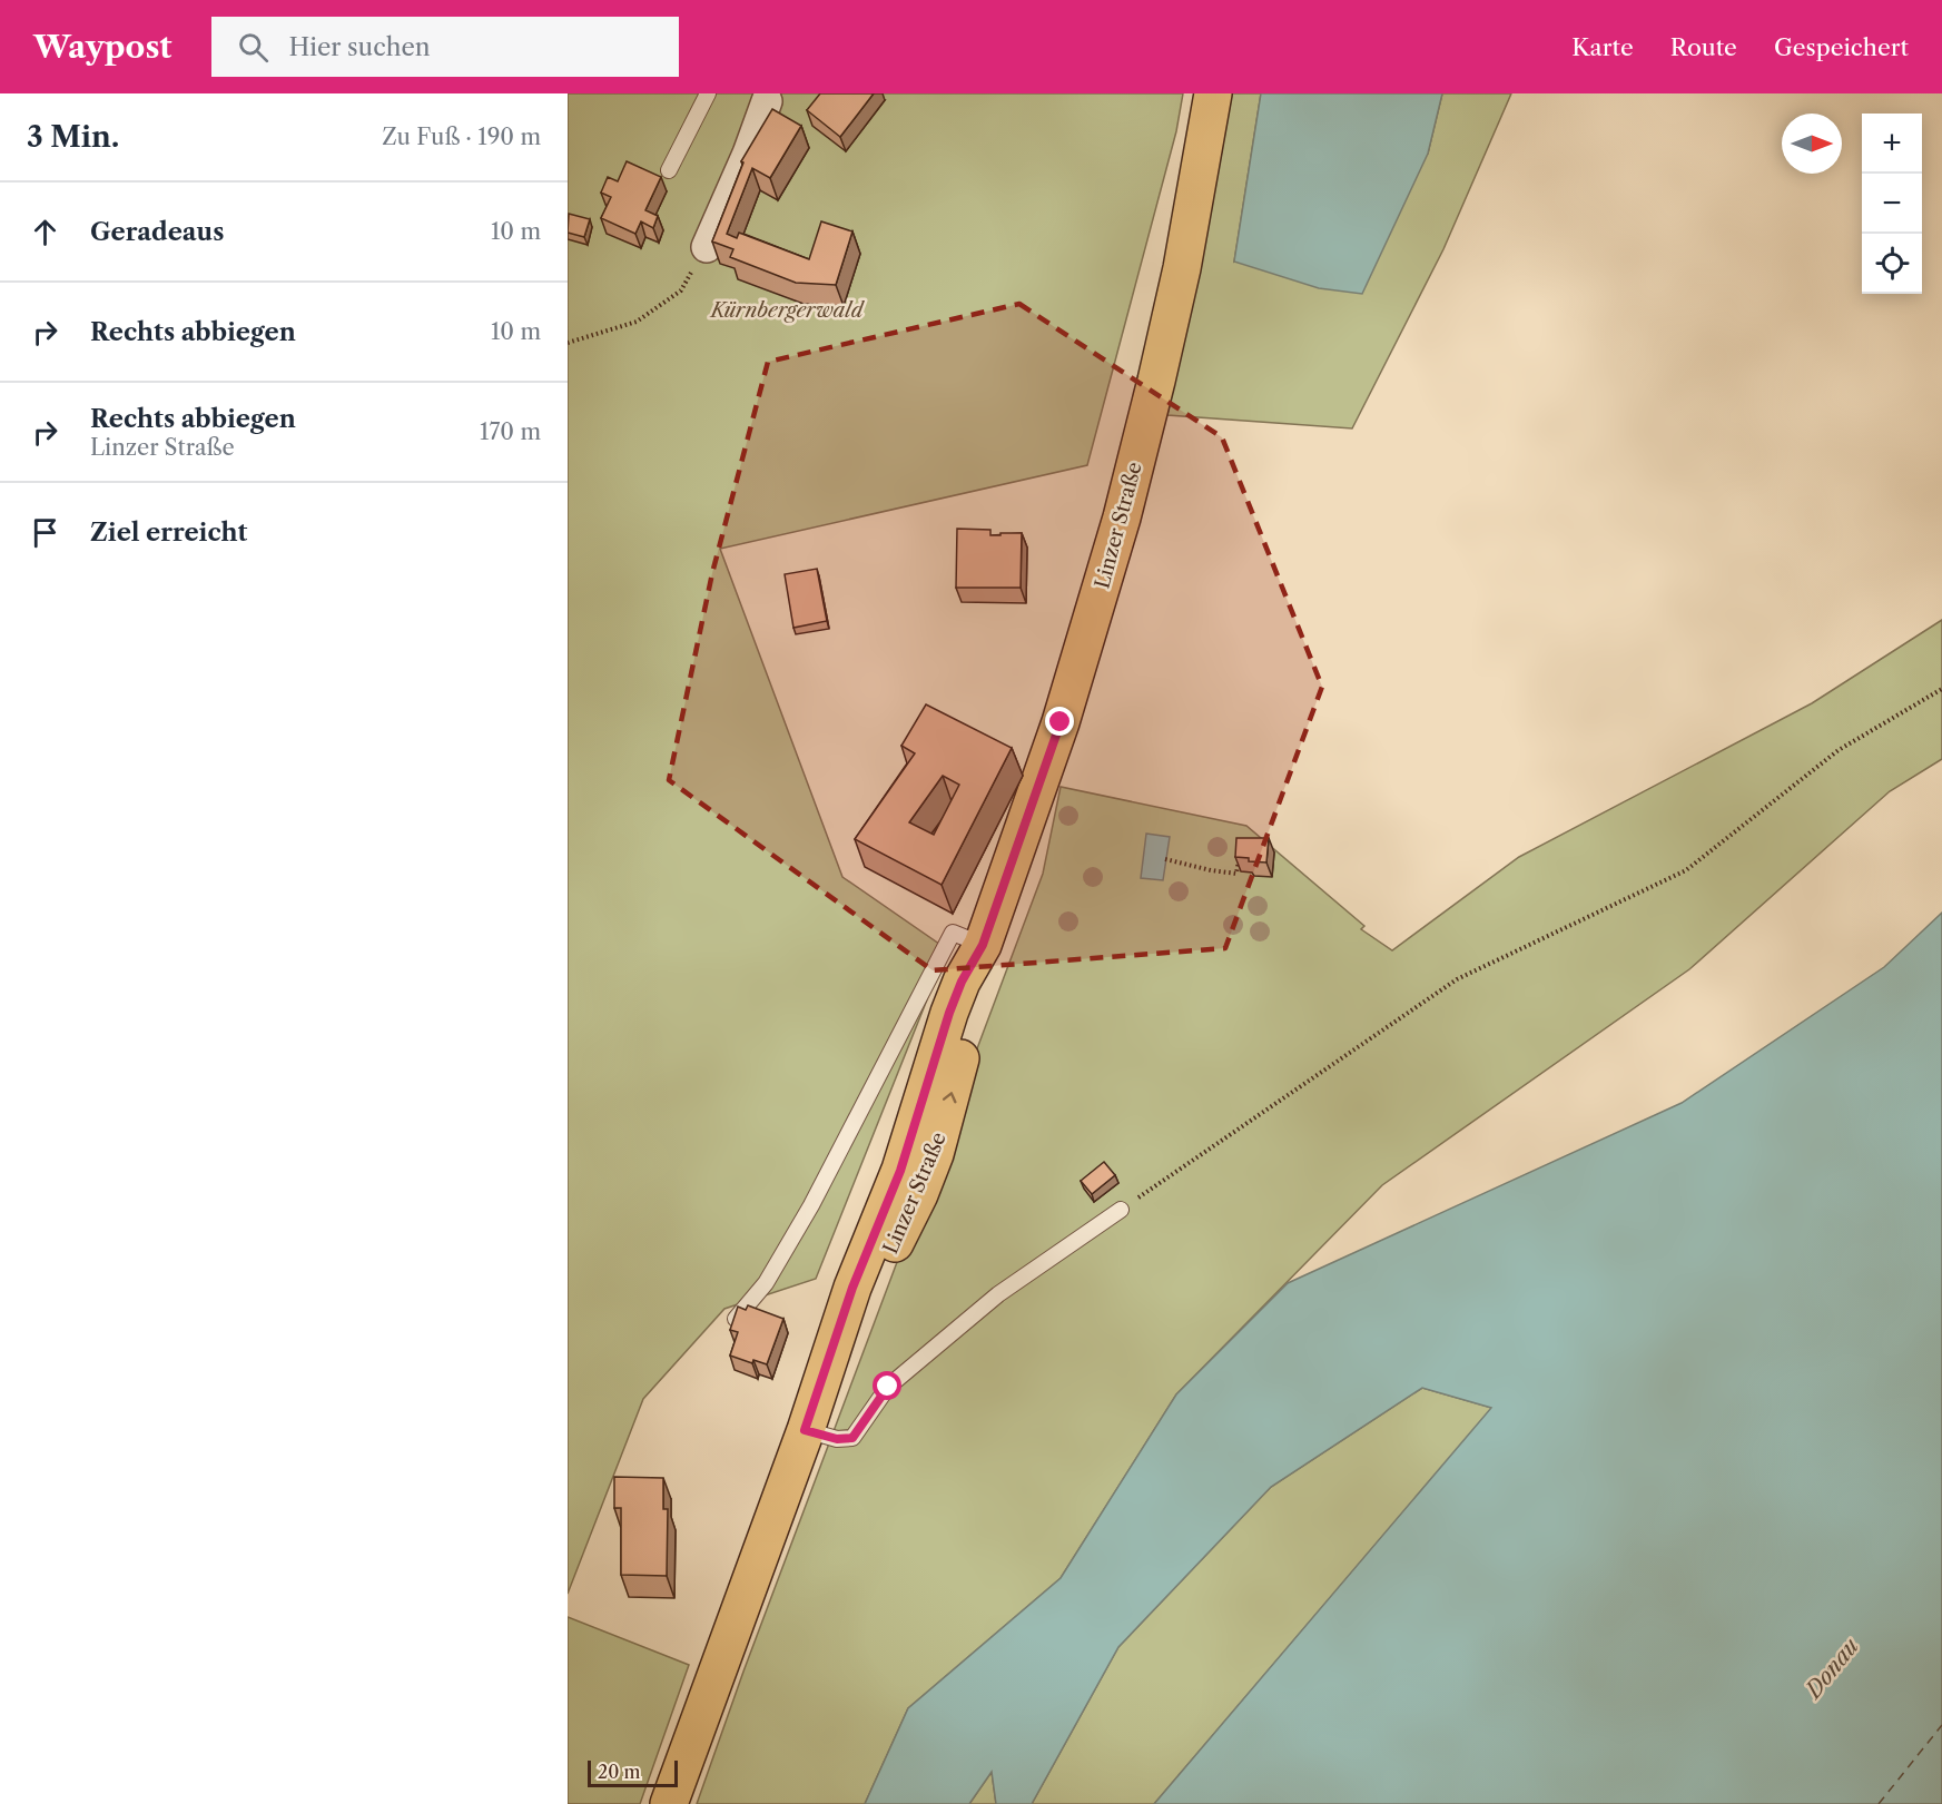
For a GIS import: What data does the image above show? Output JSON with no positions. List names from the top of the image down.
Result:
{
  "streets": {
    "main road": ["Linzer Straße"]
  },
  "water": ["Donau"],
  "parks": ["Kürnbergerwald"],
  "scale_bar": "20 m",
  "north": "right",
  "page": {
    "header": "Waypost",
    "search": "Hier suchen",
    "nav": ["Karte", "Route", "Gespeichert"],
    "heading": ["3 Min.", "Zu Fuß · 190 m"],
    "map_buttons": ["+", "−"],
    "list": [
      ["Geradeaus", "10 m"],
      ["Rechts abbiegen", "10 m"],
      ["Rechts abbiegen", "Linzer Straße", "170 m"],
      "Ziel erreicht"
    ],
    "scale": "20 m"
  }
}
